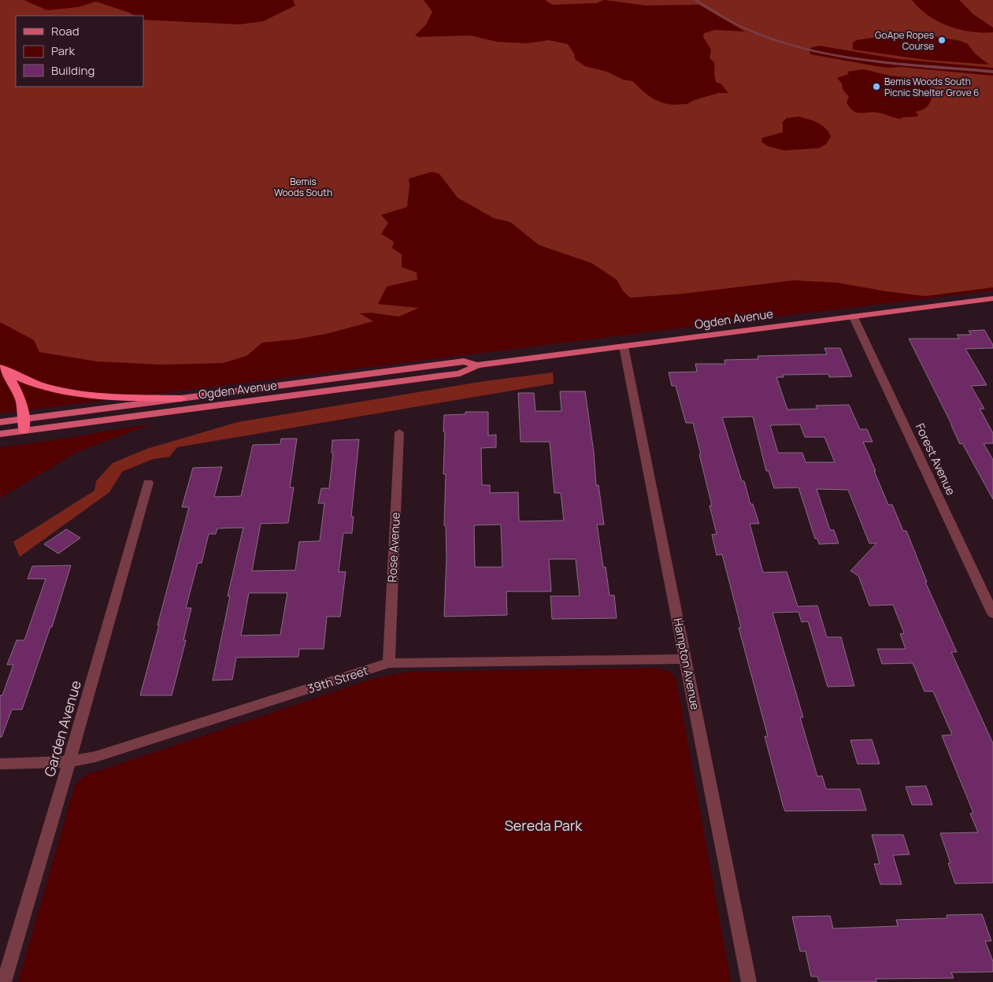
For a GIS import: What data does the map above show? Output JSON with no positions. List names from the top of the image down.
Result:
{
  "streets": {
    "main road": ["Ogden Avenue"],
    "street": [
      "Forest Avenue",
      "Rose Avenue",
      "Hampton Avenue",
      "39th Street",
      "Garden Avenue"
    ]
  },
  "crossings": [
    ["Ogden Avenue", "Forest Avenue"],
    ["Ogden Avenue", "Hampton Avenue"],
    ["Rose Avenue", "39th Street"],
    ["Hampton Avenue", "39th Street"],
    ["39th Street", "Garden Avenue"]
  ],
  "parks": ["Bemis Woods South", "Sereda Park"],
  "places": ["GoApe Ropes Course", "Bemis Woods South Picnic Shelter Grove 6"],
  "legend": ["Road", "Park", "Building"]
}
